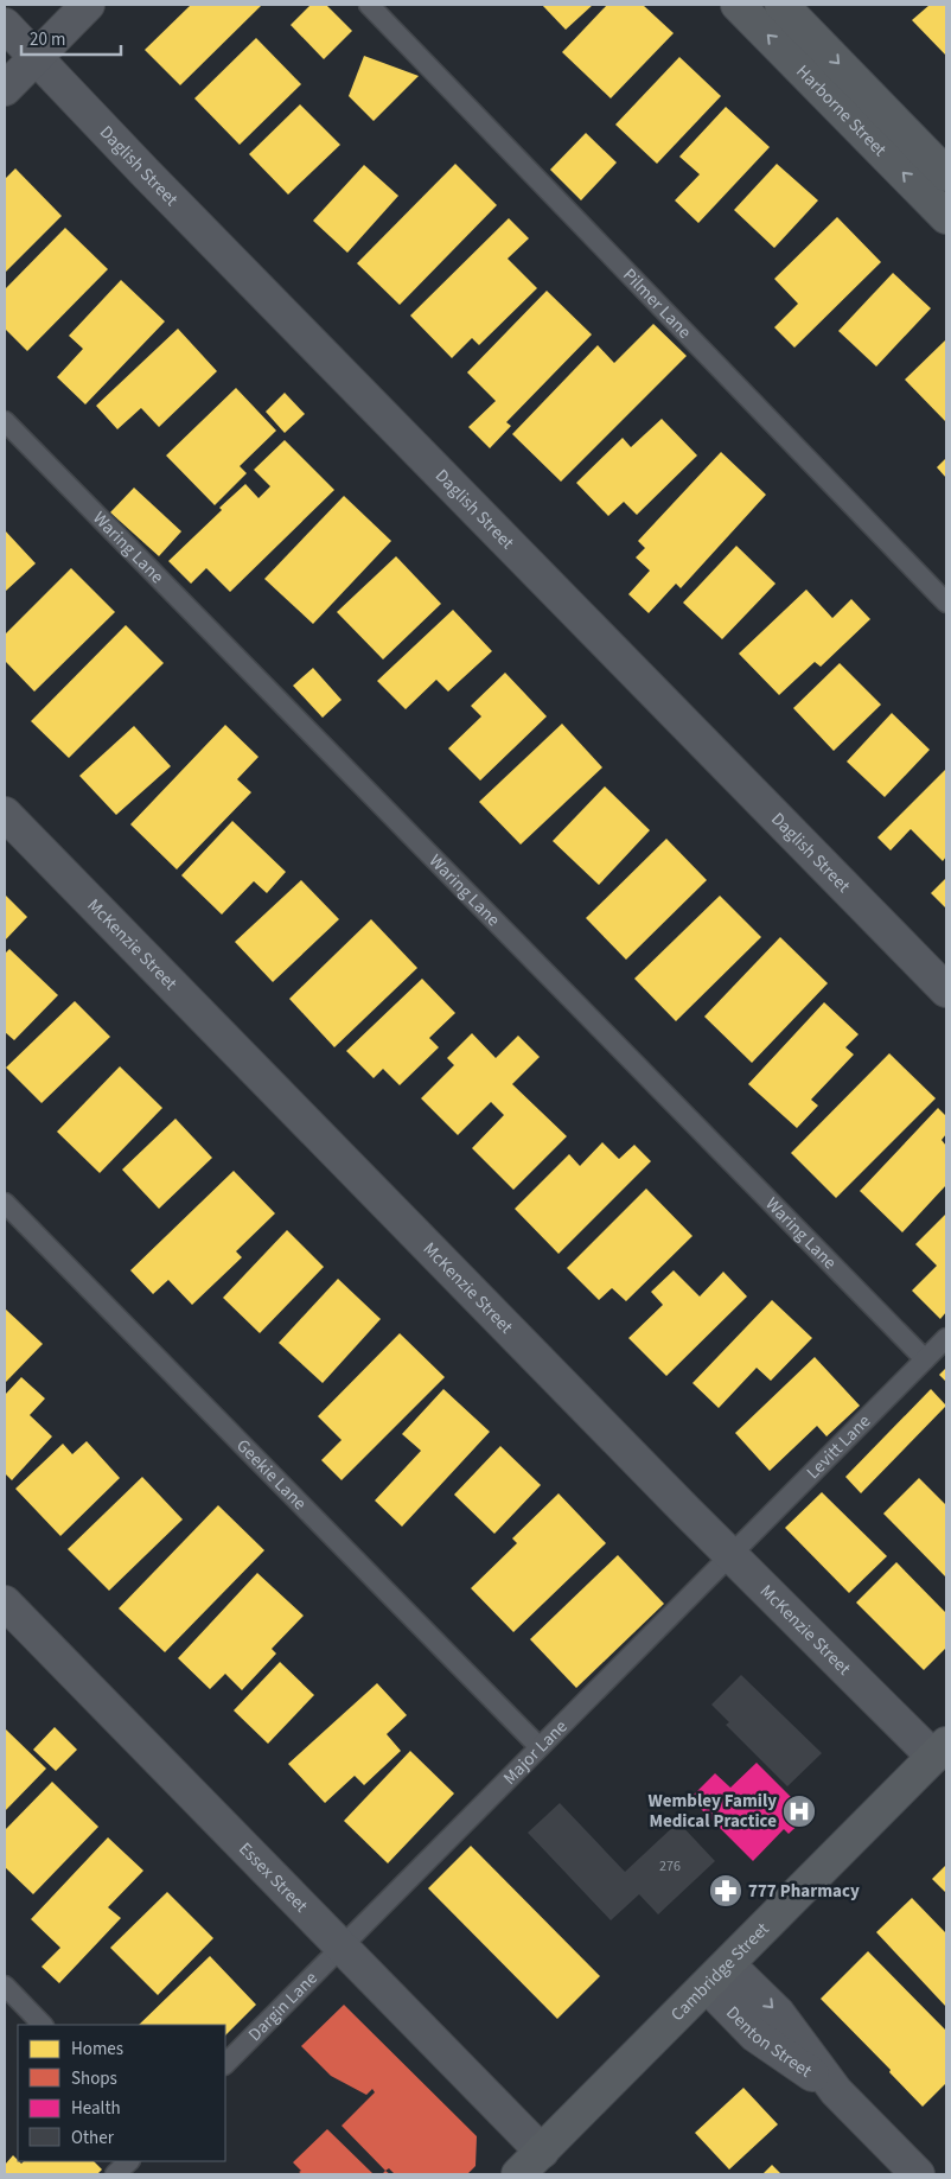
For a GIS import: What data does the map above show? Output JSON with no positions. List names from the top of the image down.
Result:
{
  "streets": {
    "main road": ["Harborne Street", "Cambridge Street"],
    "street": [
      "Daglish Street",
      "McKenzie Street",
      "Essex Street",
      "Denton Street"
    ],
    "lane": [
      "Pilmer Lane",
      "Waring Lane",
      "Levitt Lane",
      "Geekie Lane",
      "Major Lane",
      "Dargin Lane"
    ]
  },
  "crossings": [
    ["Waring Lane", "Levitt Lane"],
    ["McKenzie Street", "Levitt Lane"],
    ["McKenzie Street", "Major Lane"],
    ["McKenzie Street", "Cambridge Street"],
    ["Levitt Lane", "Major Lane"],
    ["Geekie Lane", "Major Lane"],
    ["Major Lane", "Essex Street"],
    ["Major Lane", "Dargin Lane"],
    ["Essex Street", "Cambridge Street"],
    ["Essex Street", "Dargin Lane"],
    ["Cambridge Street", "Denton Street"]
  ],
  "places": {
    "hospital": ["Wembley Family Medical Practice"],
    "pharmacy": ["777 Pharmacy"]
  },
  "house_numbers": ["276"],
  "legend": [
    "Homes",
    "Shops",
    "Health",
    "Other"
  ],
  "scale_bar": "20 m"
}
